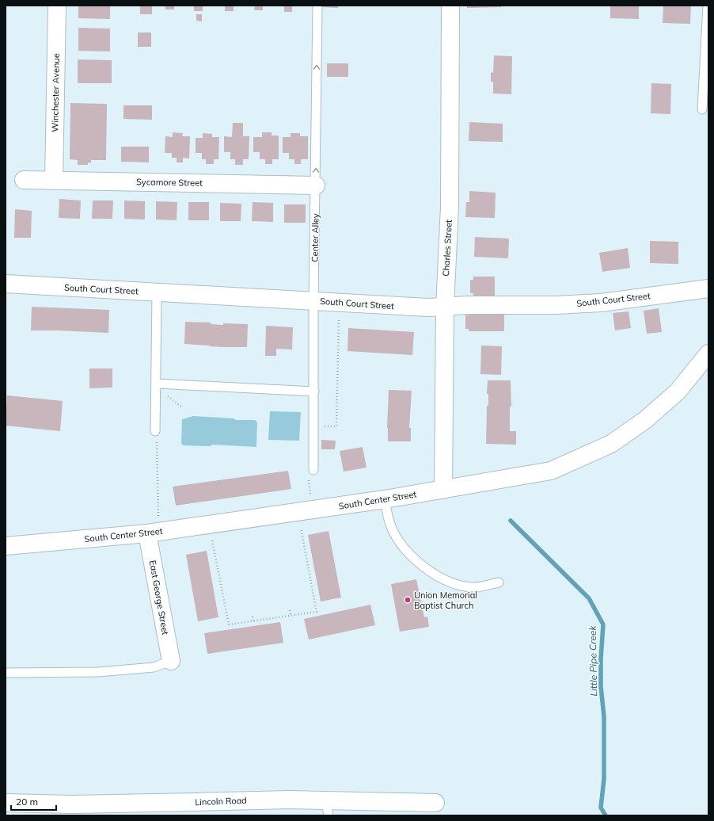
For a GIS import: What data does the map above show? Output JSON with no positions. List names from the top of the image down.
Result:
{
  "streets": {
    "street": [
      "Winchester Avenue",
      "Sycamore Street",
      "Charles Street",
      "South Court Street",
      "South Center Street",
      "East George Street",
      "Lincoln Road"
    ],
    "lane": ["Center Alley"]
  },
  "crossings": [
    ["Winchester Avenue", "Sycamore Street"],
    ["Sycamore Street", "Center Alley"],
    ["Center Alley", "South Court Street"],
    ["Charles Street", "South Court Street"],
    ["Charles Street", "South Center Street"],
    ["South Center Street", "East George Street"]
  ],
  "one_way": ["Center Alley"],
  "water": ["Little Pipe Creek"],
  "places": ["Union Memorial Baptist Church"],
  "scale_bar": "20 m"
}
